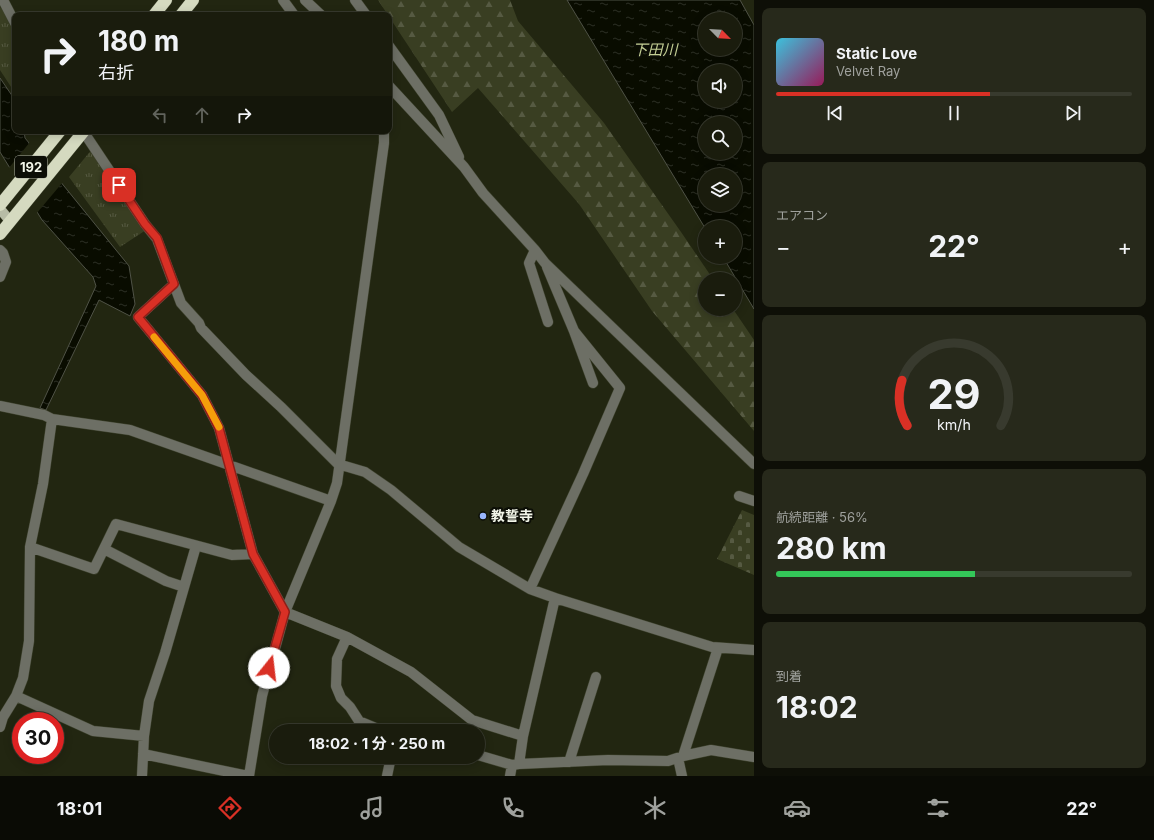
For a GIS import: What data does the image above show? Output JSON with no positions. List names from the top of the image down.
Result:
{
  "streets": {
    "highway": ["192"]
  },
  "water": ["下田川"],
  "places": ["教誓寺"],
  "north": "bottom right",
  "page": {
    "map_buttons": ["+", "−"],
    "turn": ["180 m", "右折"],
    "song": ["Static Love", "Velvet Ray"],
    "tile": [
      "エアコン",
      ["航続距離 · 56%", "280 km"],
      ["到着", "18:02"]
    ],
    "heat": ["−", "22°", "+"],
    "limit": "30",
    "trip": "18:02 · 1 分 · 250 m",
    "tabs": ["18:01", "22°"],
    "gauge": ["29", "km/h"]
  }
}
